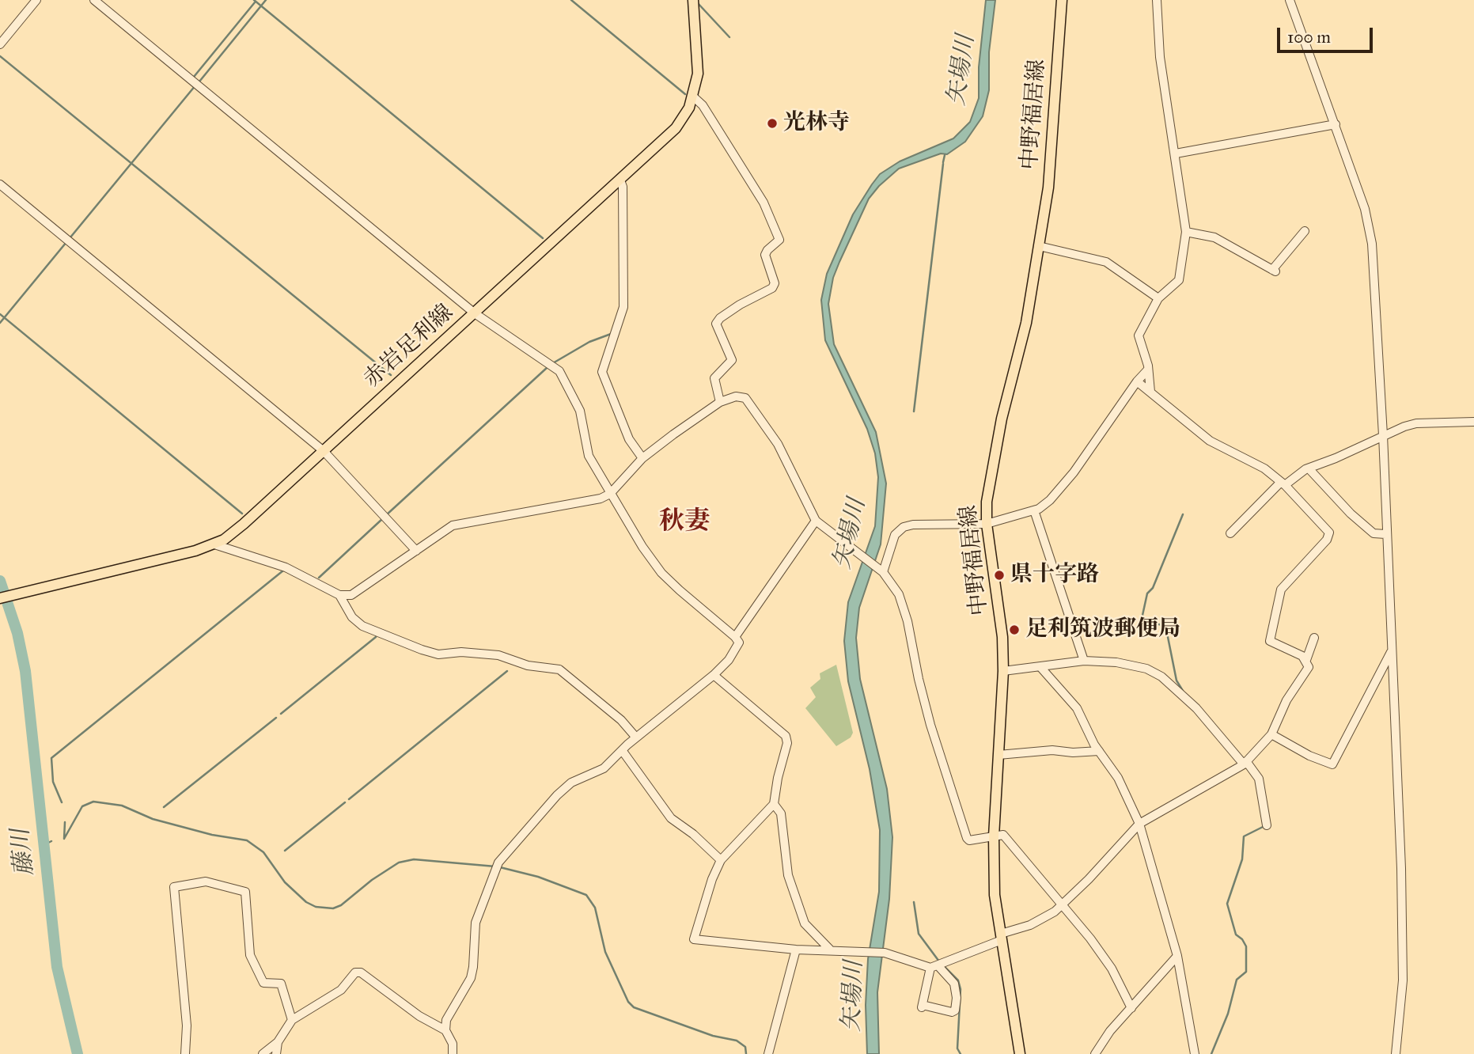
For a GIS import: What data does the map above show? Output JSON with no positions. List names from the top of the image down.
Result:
{
  "streets": {
    "main road": ["中野福居線", "赤岩足利線"]
  },
  "districts": ["秋妻"],
  "water": ["矢場川", "藤川"],
  "places": ["光林寺", "県十字路", "足利筑波郵便局"],
  "scale_bar": "100 m"
}
